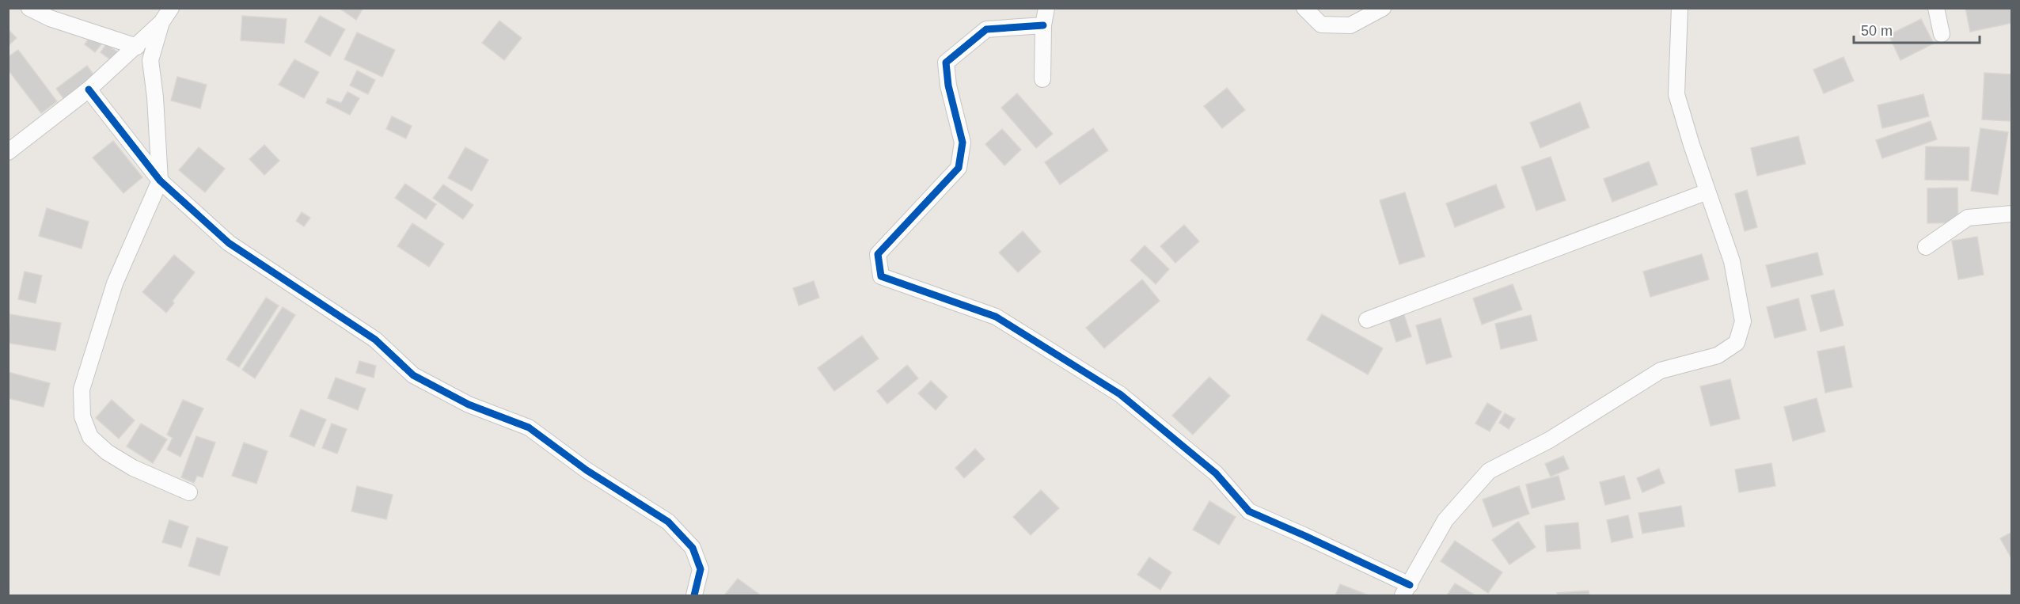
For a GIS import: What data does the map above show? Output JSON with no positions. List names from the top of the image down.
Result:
{
  "scale_bar": "50 m"
}
